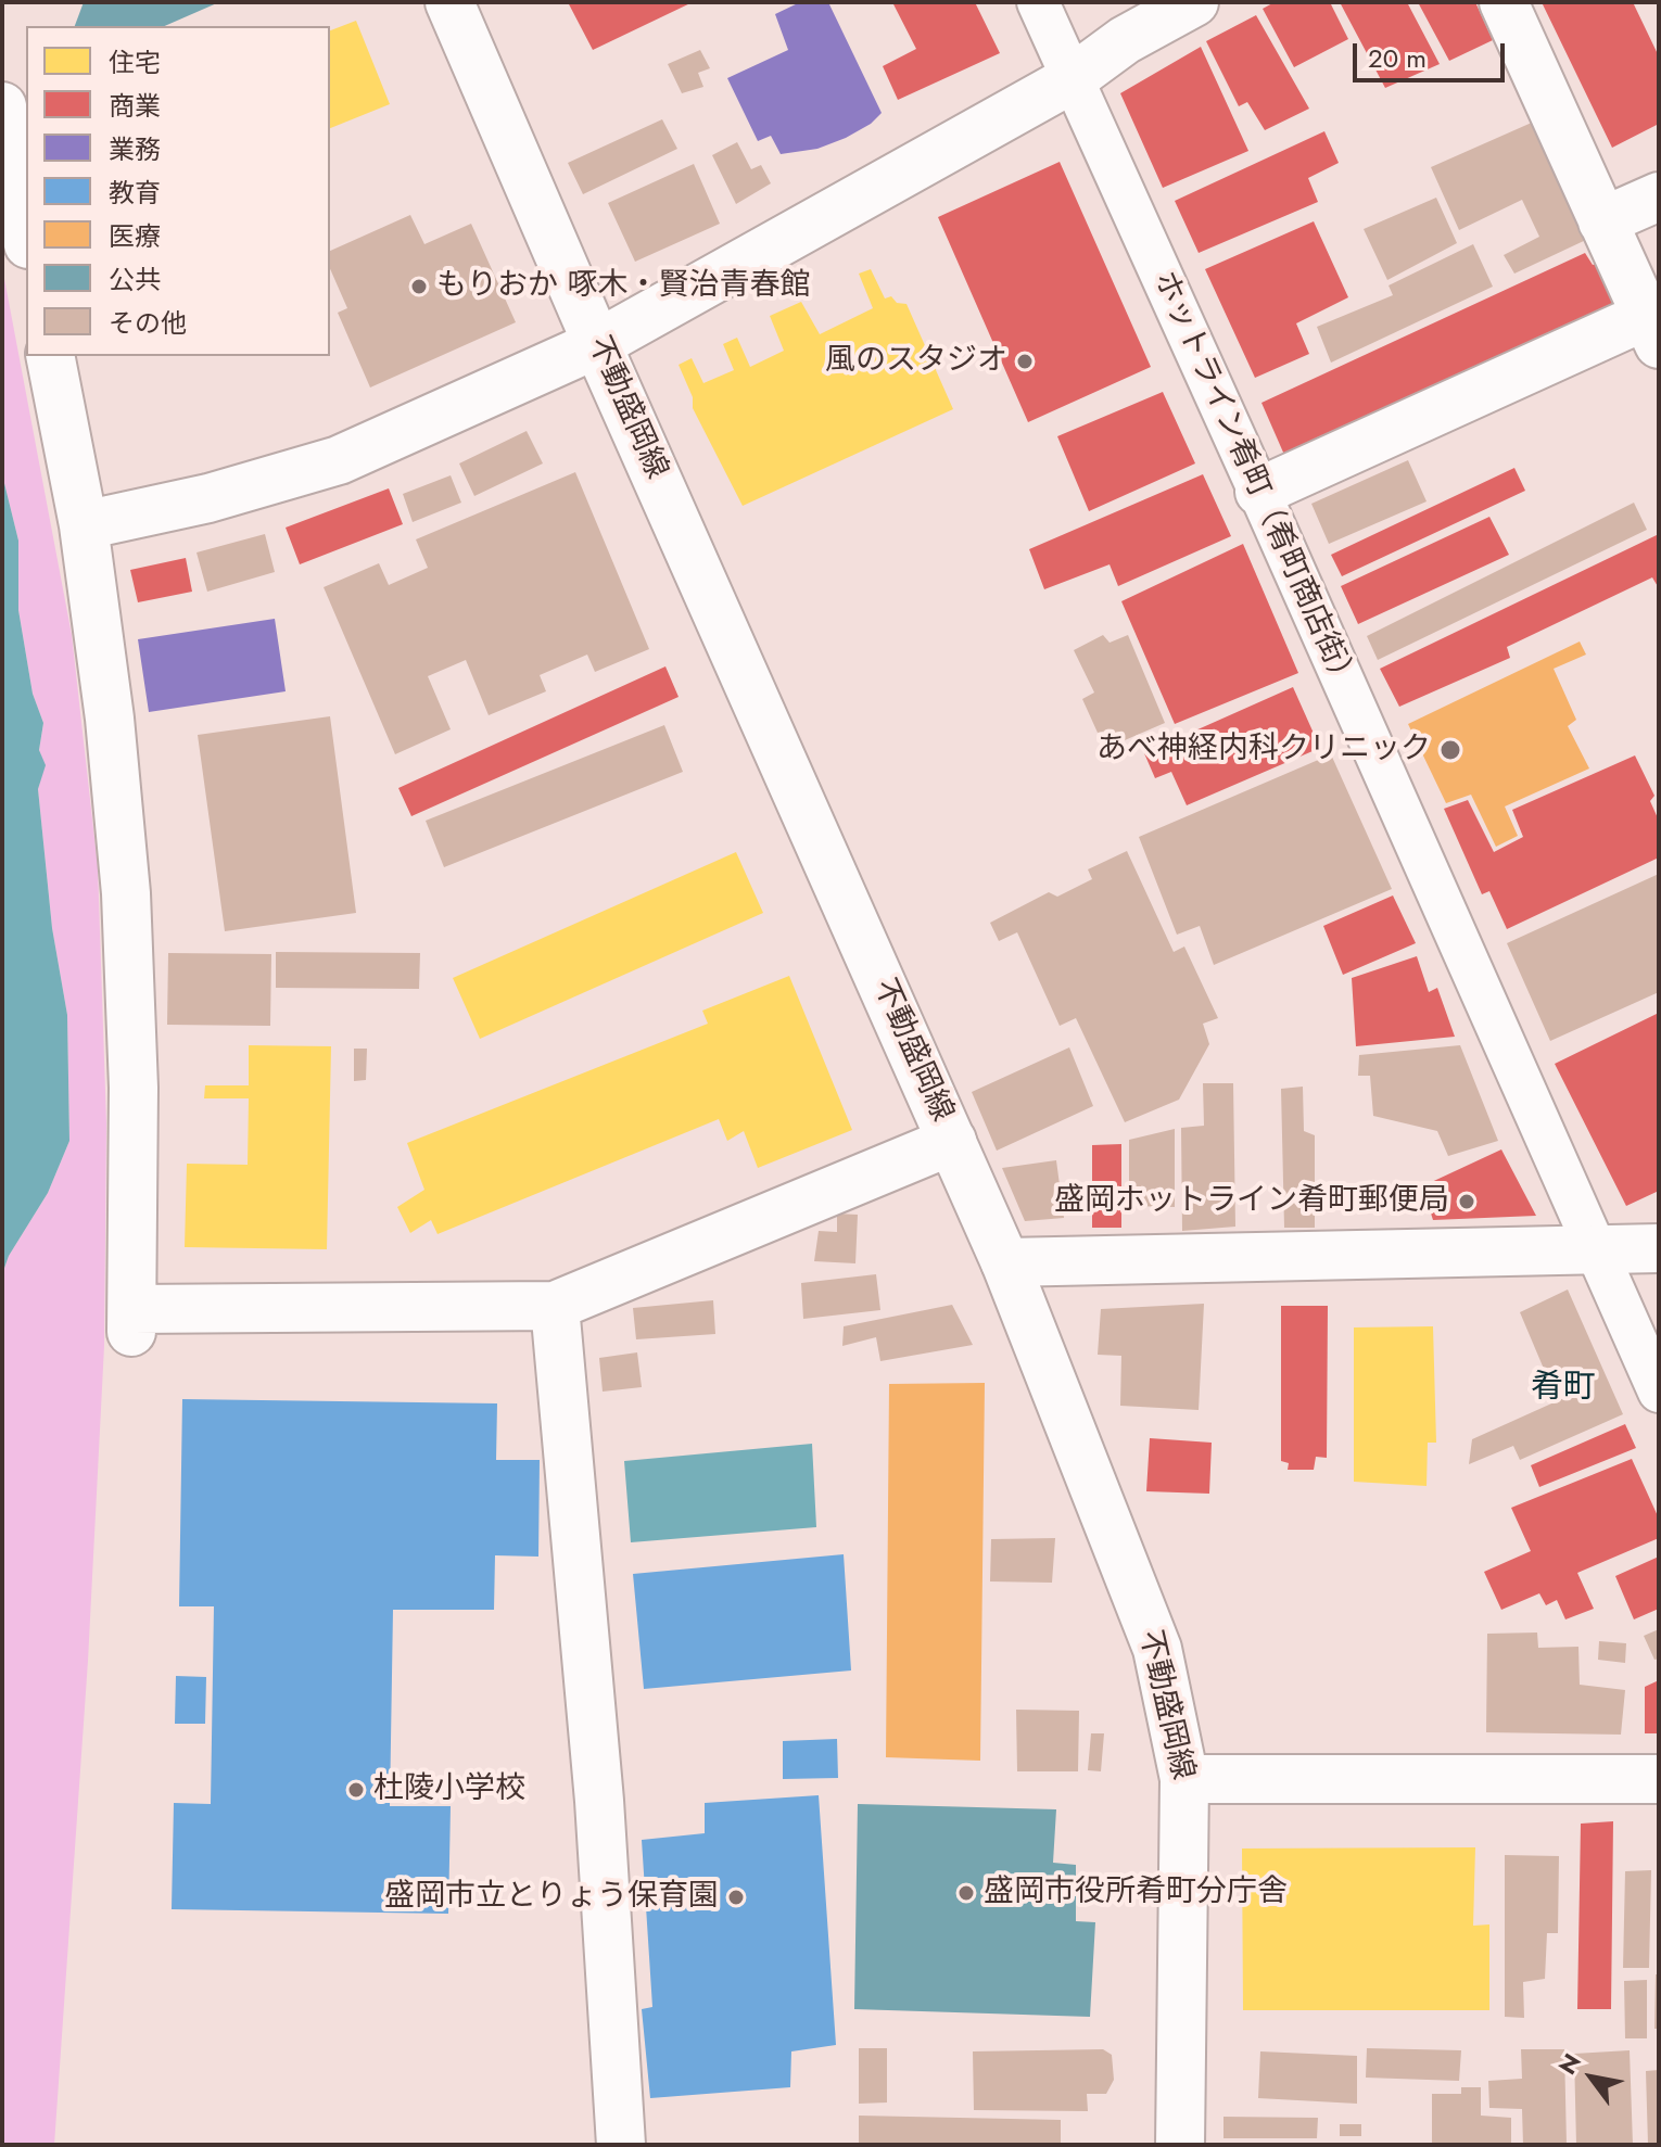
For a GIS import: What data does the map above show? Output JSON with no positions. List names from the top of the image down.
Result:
{
  "streets": {
    "street": ["不動盛岡線", "ホットライン肴町（肴町商店街）"]
  },
  "districts": ["肴町"],
  "places": [
    "もりおか 啄木・賢治青春館",
    "風のスタジオ",
    "あべ神経内科クリニック",
    "盛岡ホットライン肴町郵便局",
    "杜陵小学校",
    "盛岡市役所肴町分庁舎",
    "盛岡市立とりょう保育園"
  ],
  "legend": [
    "住宅",
    "商業",
    "業務",
    "教育",
    "医療",
    "公共",
    "その他"
  ],
  "scale_bar": "20 m",
  "north": "top left"
}
